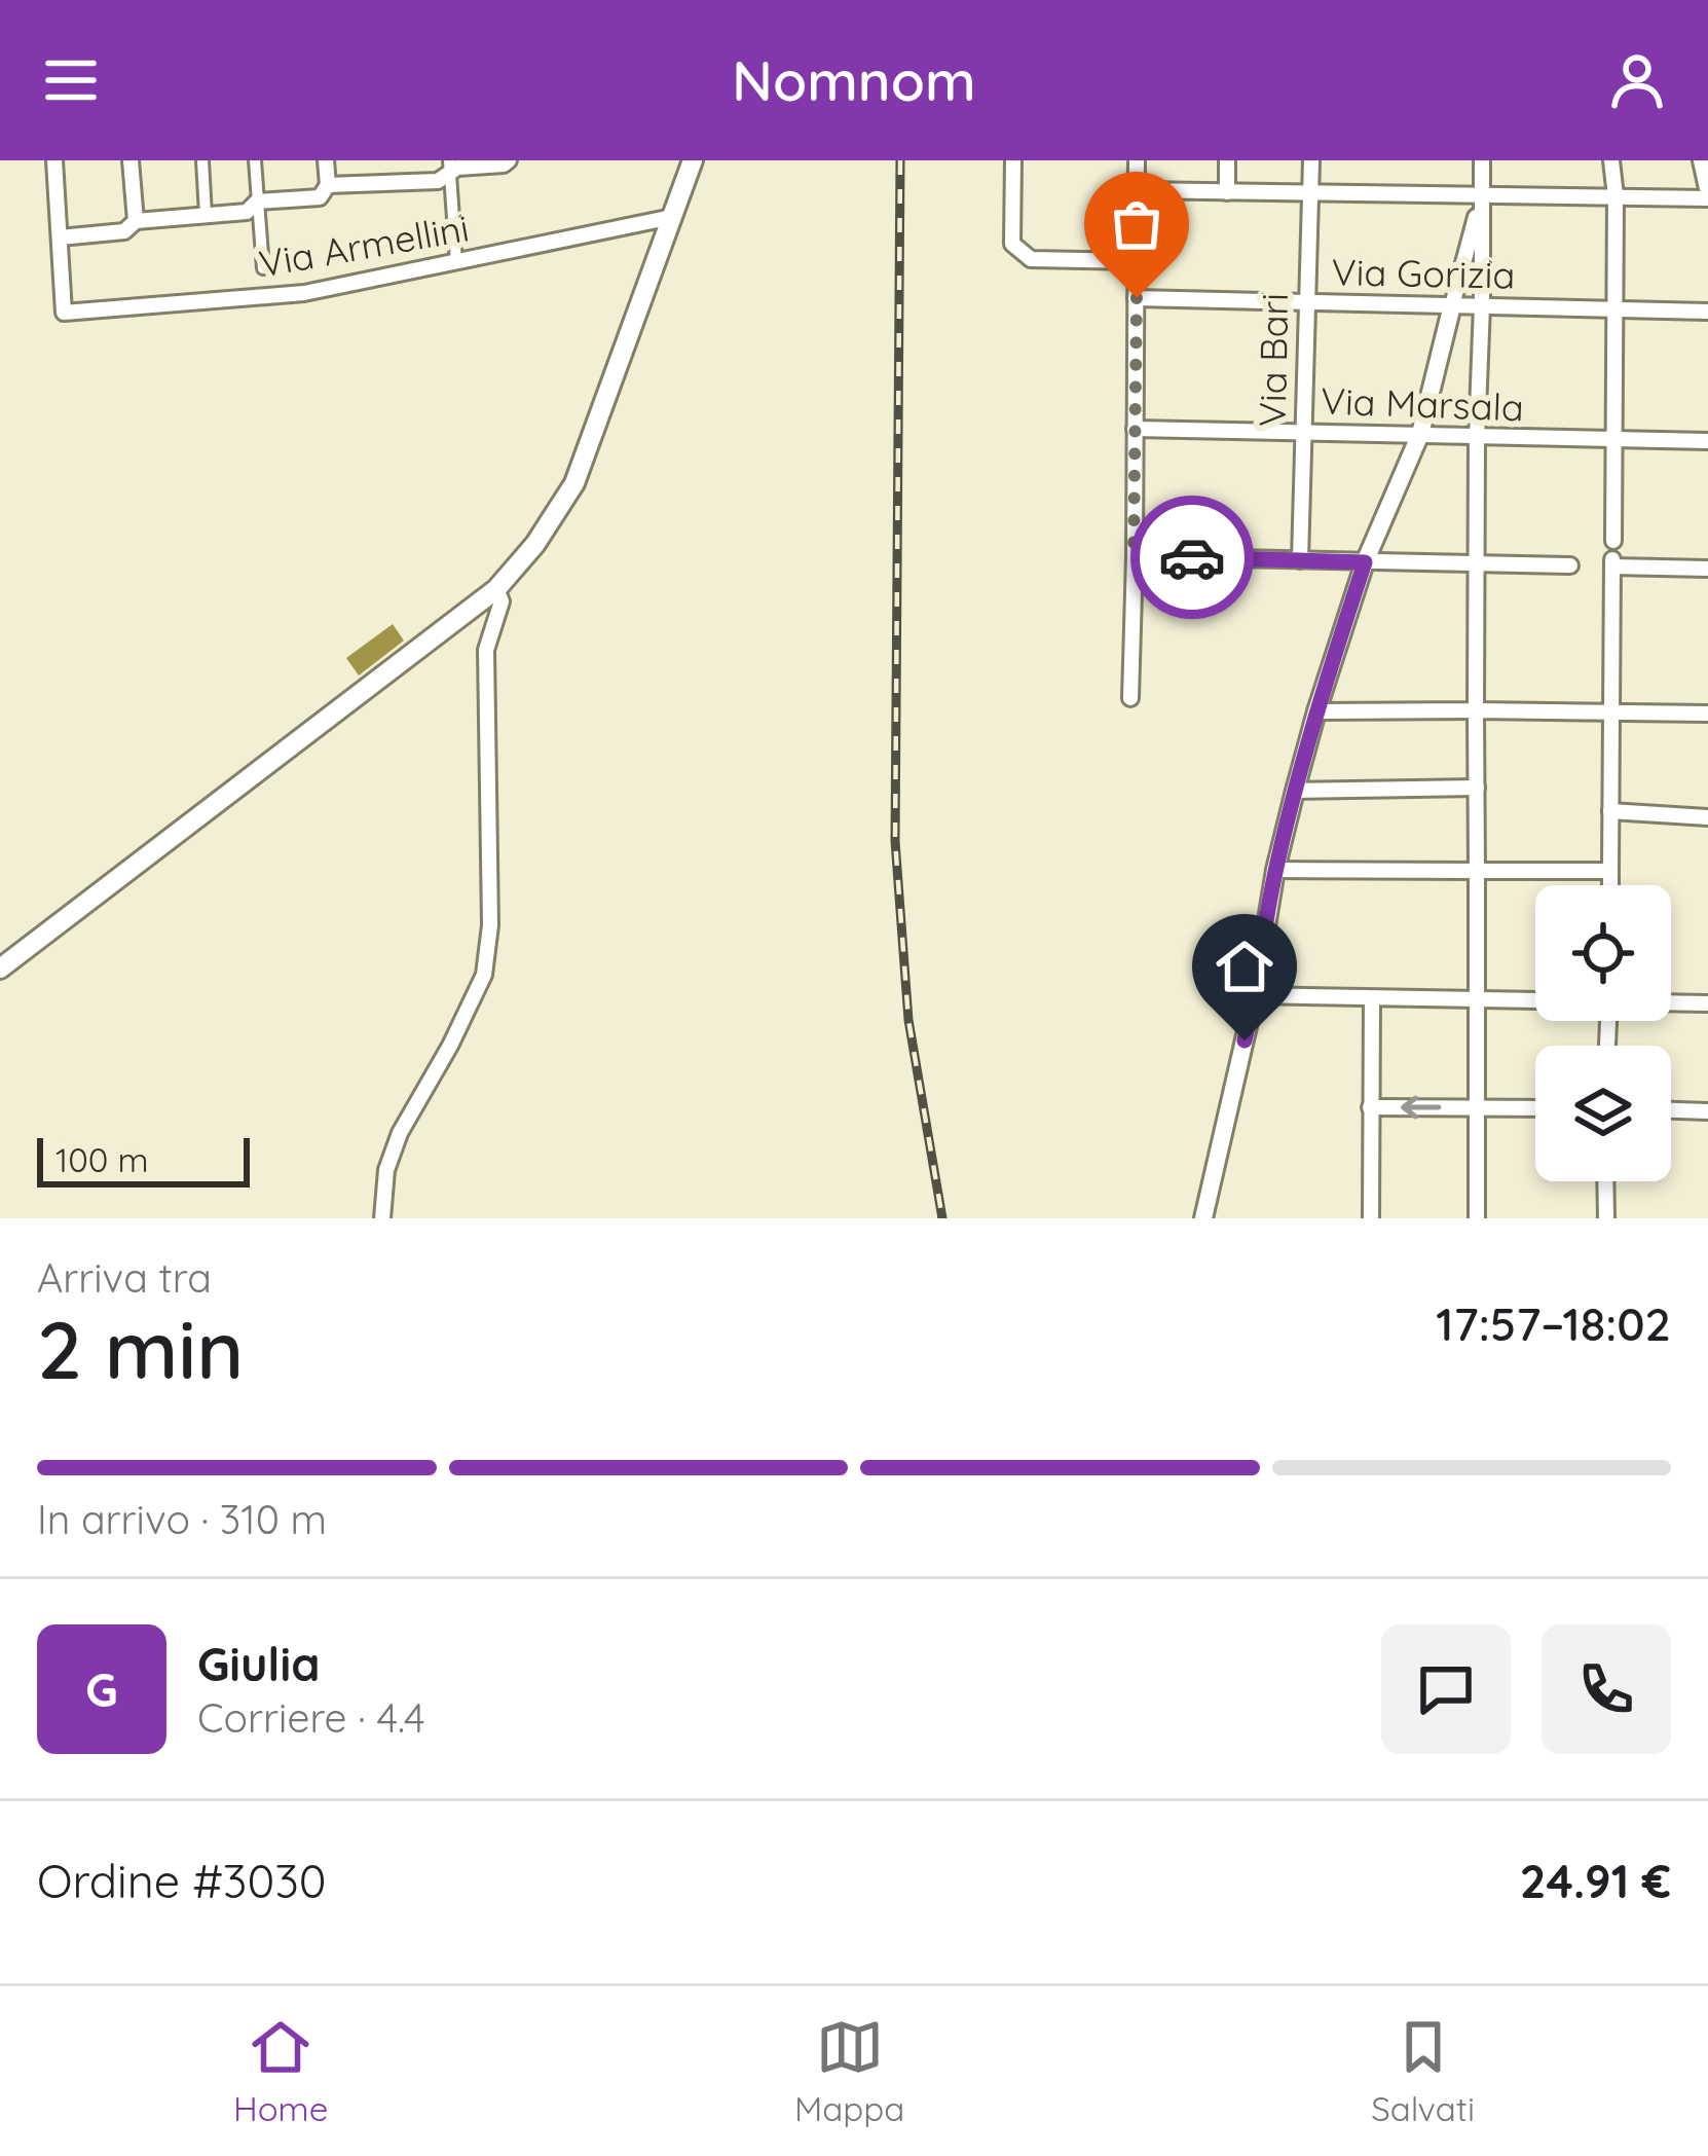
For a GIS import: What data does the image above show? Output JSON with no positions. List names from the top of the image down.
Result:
{
  "streets": {
    "street": [
      "Via Armellini",
      "Via Gorizia",
      "Via Bari",
      "Via Marsala"
    ]
  },
  "crossings": [
    ["Via Gorizia", "Via Bari"],
    ["Via Bari", "Via Marsala"]
  ],
  "scale_bar": "100 m",
  "page": {
    "header": "Nomnom",
    "scale": "100 m",
    "heading": ["2 min", "Arriva tra", "17:57–18:02"],
    "panel": [
      "Giulia",
      "Corriere · 4.4",
      "Ordine #3030",
      "24.91 €"
    ],
    "bar": "In arrivo · 310 m",
    "round": "G",
    "tabs": ["Home", "Mappa", "Salvati"]
  }
}
